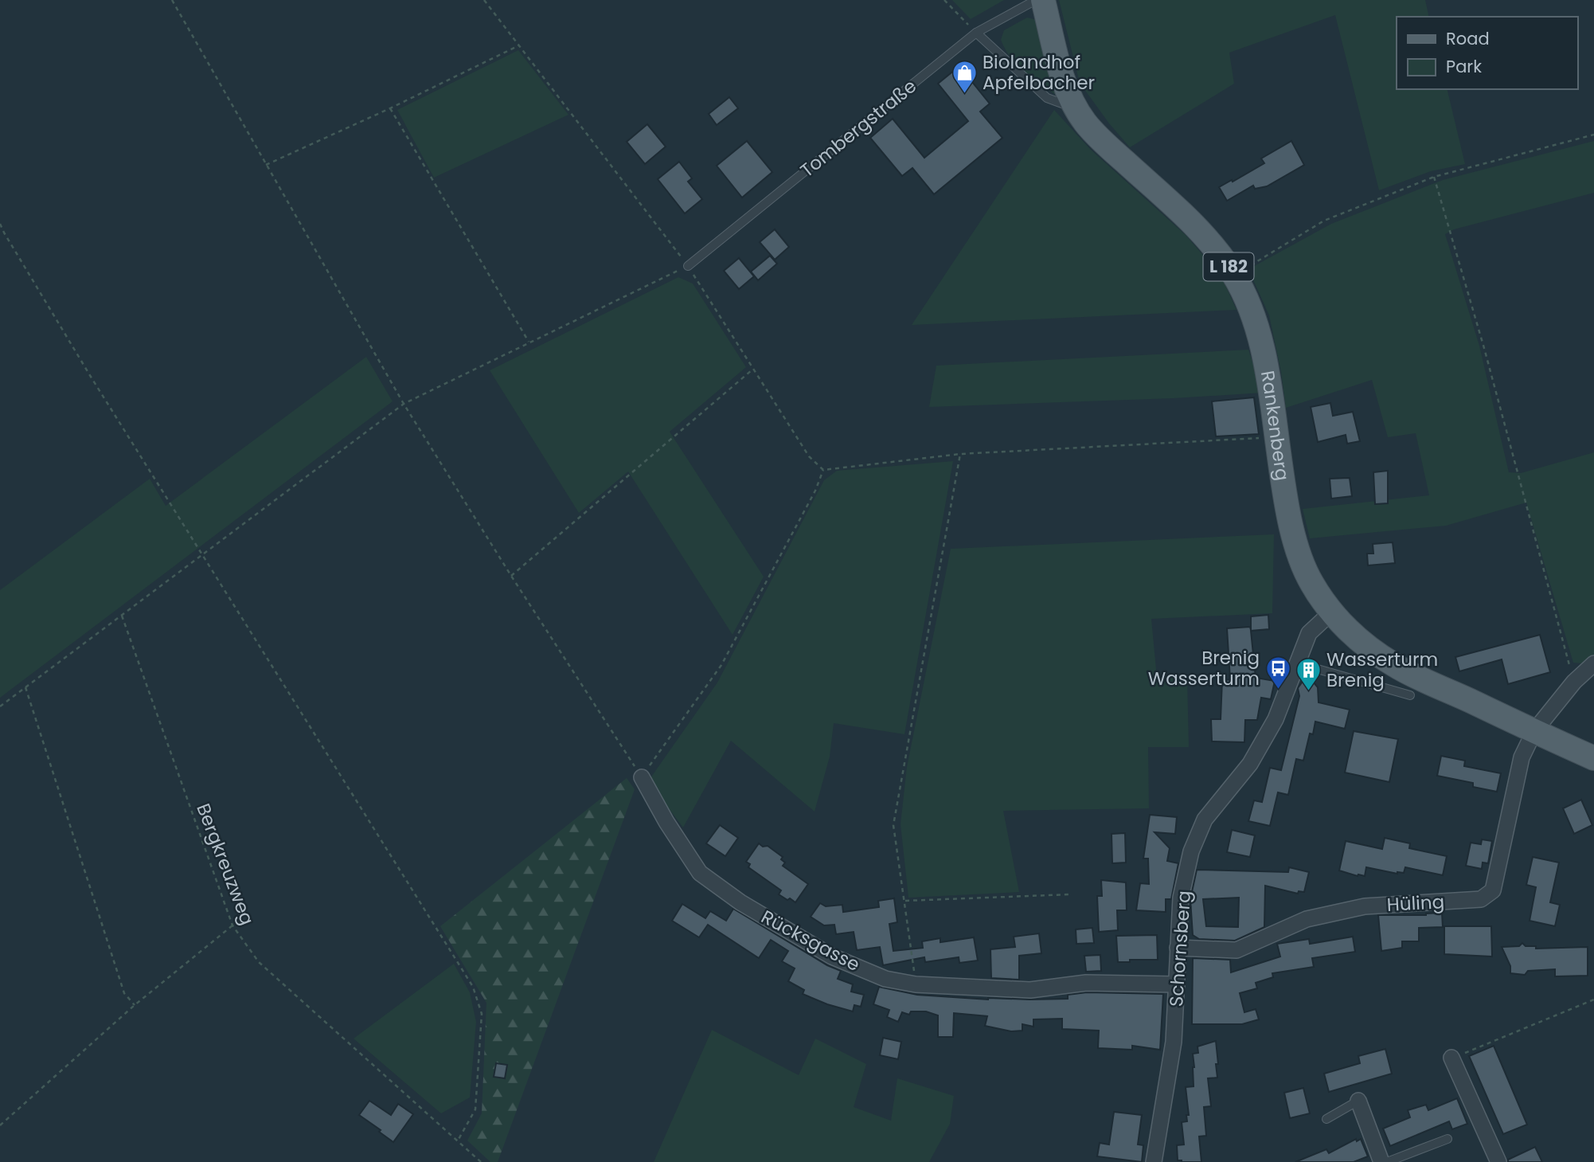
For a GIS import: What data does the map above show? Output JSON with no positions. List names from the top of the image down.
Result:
{
  "streets": {
    "main road": ["L 182", "Rankenberg"],
    "street": ["Hüling", "Rücksgasse", "Schornsberg"],
    "lane": ["Tombergstraße"],
    "path": ["Bergkreuzweg"]
  },
  "crossings": [
    ["Rankenberg", "Hüling"],
    ["Rankenberg", "Schornsberg"],
    ["Hüling", "Schornsberg"],
    ["Rücksgasse", "Schornsberg"]
  ],
  "places": {
    "shop": ["Biolandhof Apfelbacher"],
    "bus stop": ["Brenig Wasserturm"],
    "building": ["Wasserturm Brenig"]
  },
  "legend": ["Road", "Park"]
}
